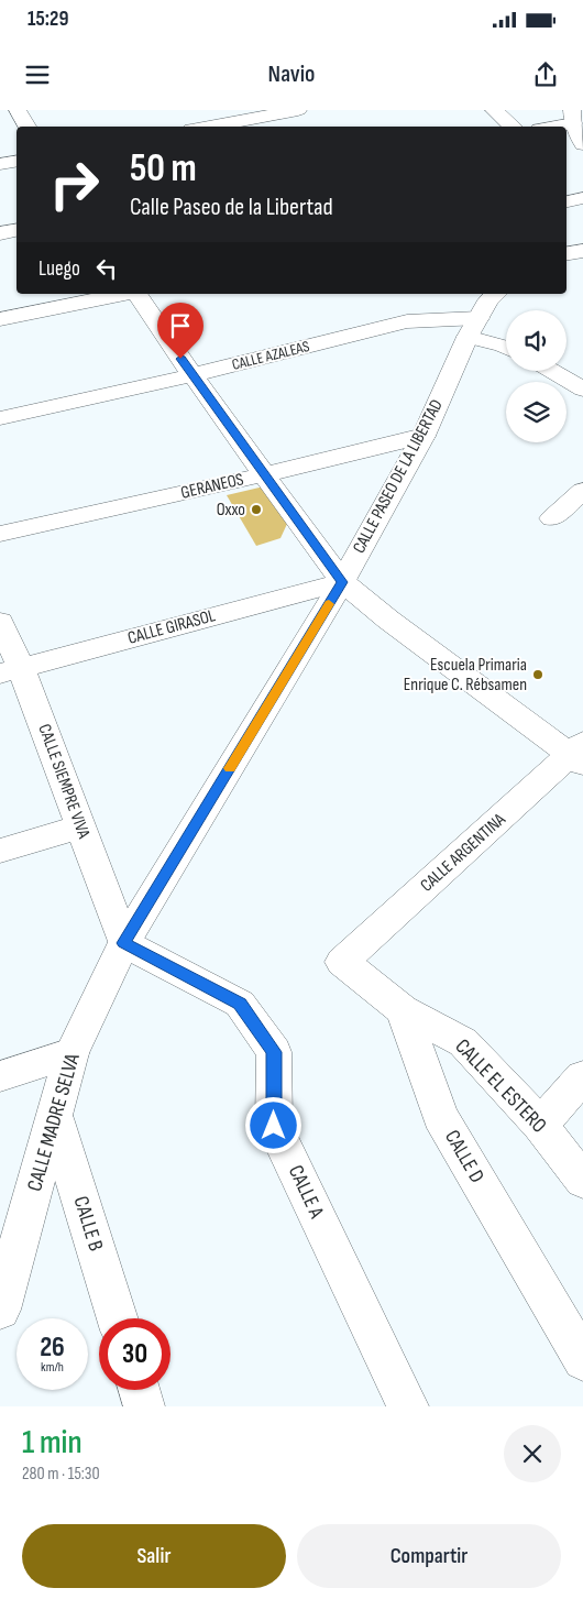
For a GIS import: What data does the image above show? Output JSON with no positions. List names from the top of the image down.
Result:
{
  "streets": {
    "street": [
      "CALLE AZALEAS",
      "CALLE PASEO DE LA LIBERTAD",
      "GERANEOS",
      "CALLE GIRASOL",
      "CALLE SIEMPRE VIVA",
      "CALLE ARGENTINA",
      "CALLE EL ESTERO",
      "CALLE MADRE SELVA",
      "CALLE D",
      "CALLE A",
      "CALLE B"
    ]
  },
  "crossings": [
    ["CALLE AZALEAS", "CALLE PASEO DE LA LIBERTAD"],
    ["CALLE PASEO DE LA LIBERTAD", "GERANEOS"],
    ["CALLE PASEO DE LA LIBERTAD", "CALLE GIRASOL"],
    ["CALLE PASEO DE LA LIBERTAD", "CALLE SIEMPRE VIVA"],
    ["CALLE PASEO DE LA LIBERTAD", "CALLE MADRE SELVA"],
    ["CALLE PASEO DE LA LIBERTAD", "CALLE A"],
    ["CALLE GIRASOL", "CALLE SIEMPRE VIVA"],
    ["CALLE SIEMPRE VIVA", "CALLE MADRE SELVA"],
    ["CALLE SIEMPRE VIVA", "CALLE A"],
    ["CALLE ARGENTINA", "CALLE EL ESTERO"],
    ["CALLE ARGENTINA", "CALLE D"],
    ["CALLE EL ESTERO", "CALLE D"],
    ["CALLE MADRE SELVA", "CALLE A"],
    ["CALLE MADRE SELVA", "CALLE B"]
  ],
  "places": ["Oxxo", "Escuela Primaria Enrique C. Rébsamen"],
  "page": {
    "status": "15:29",
    "header": "Navio",
    "turn": ["50 m", "Calle Paseo de la Libertad"],
    "then": "Luego",
    "speed": "26 km/h",
    "limit": "30",
    "heading": ["1 min", "280 m · 15:30"],
    "buttons": ["Salir", "Compartir"]
  }
}
